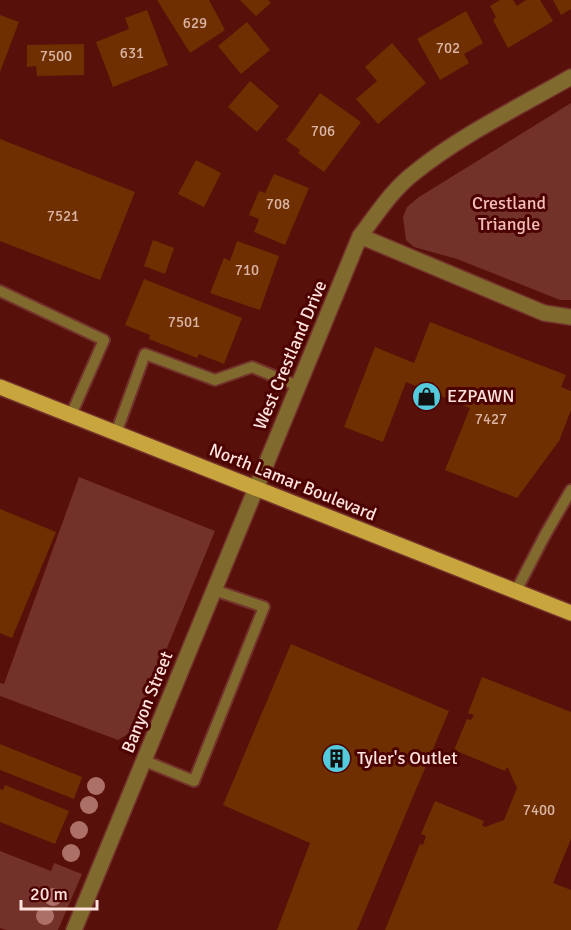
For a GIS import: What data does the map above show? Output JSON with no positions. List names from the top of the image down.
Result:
{
  "streets": {
    "main road": ["North Lamar Boulevard"],
    "street": ["West Crestland Drive", "Banyon Street"]
  },
  "crossings": [
    ["West Crestland Drive", "North Lamar Boulevard"],
    ["West Crestland Drive", "Banyon Street"],
    ["North Lamar Boulevard", "Banyon Street"]
  ],
  "parks": ["Crestland Triangle"],
  "places": {
    "shop": ["EZPAWN"],
    "building": ["Tyler's Outlet"]
  },
  "house_numbers": [
    "629",
    "702",
    "631",
    "7500",
    "706",
    "708",
    "7521",
    "710",
    "7501",
    "7427",
    "7400"
  ],
  "scale_bar": "20 m"
}
